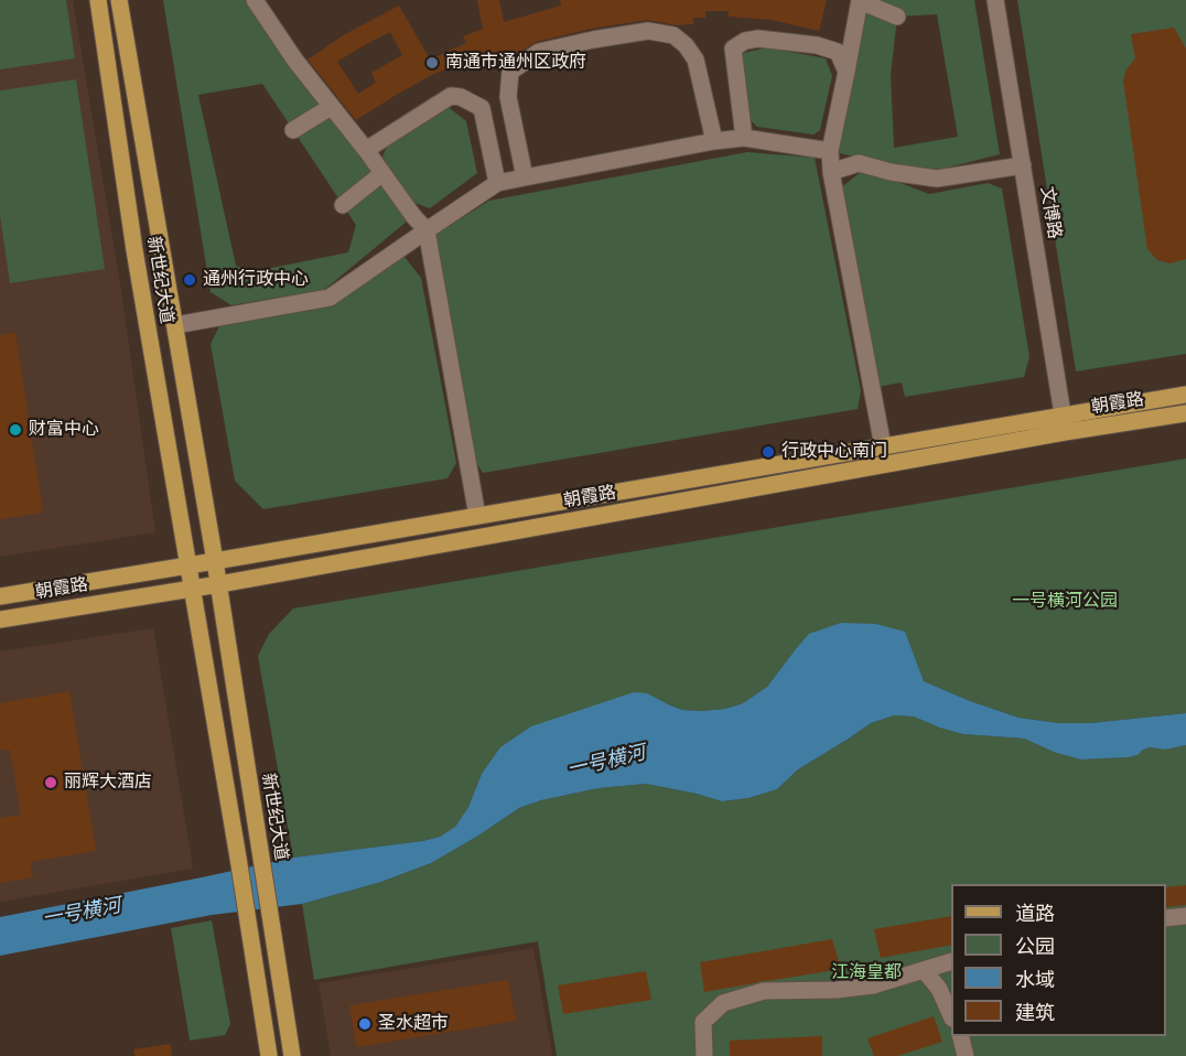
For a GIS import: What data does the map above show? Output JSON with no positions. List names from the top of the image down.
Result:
{
  "streets": {
    "main road": ["新世纪大道", "朝霞路"],
    "street": ["文博路"]
  },
  "crossings": [
    ["文博路", "朝霞路"],
    ["新世纪大道", "朝霞路"]
  ],
  "water": ["一号横河"],
  "parks": ["一号横河公园", "江海皇都"],
  "places": [
    "南通市通州区政府",
    "通州行政中心",
    "财富中心",
    "行政中心南门",
    "丽辉大酒店",
    "圣水超市"
  ],
  "legend": [
    "道路",
    "公园",
    "水域",
    "建筑"
  ]
}
